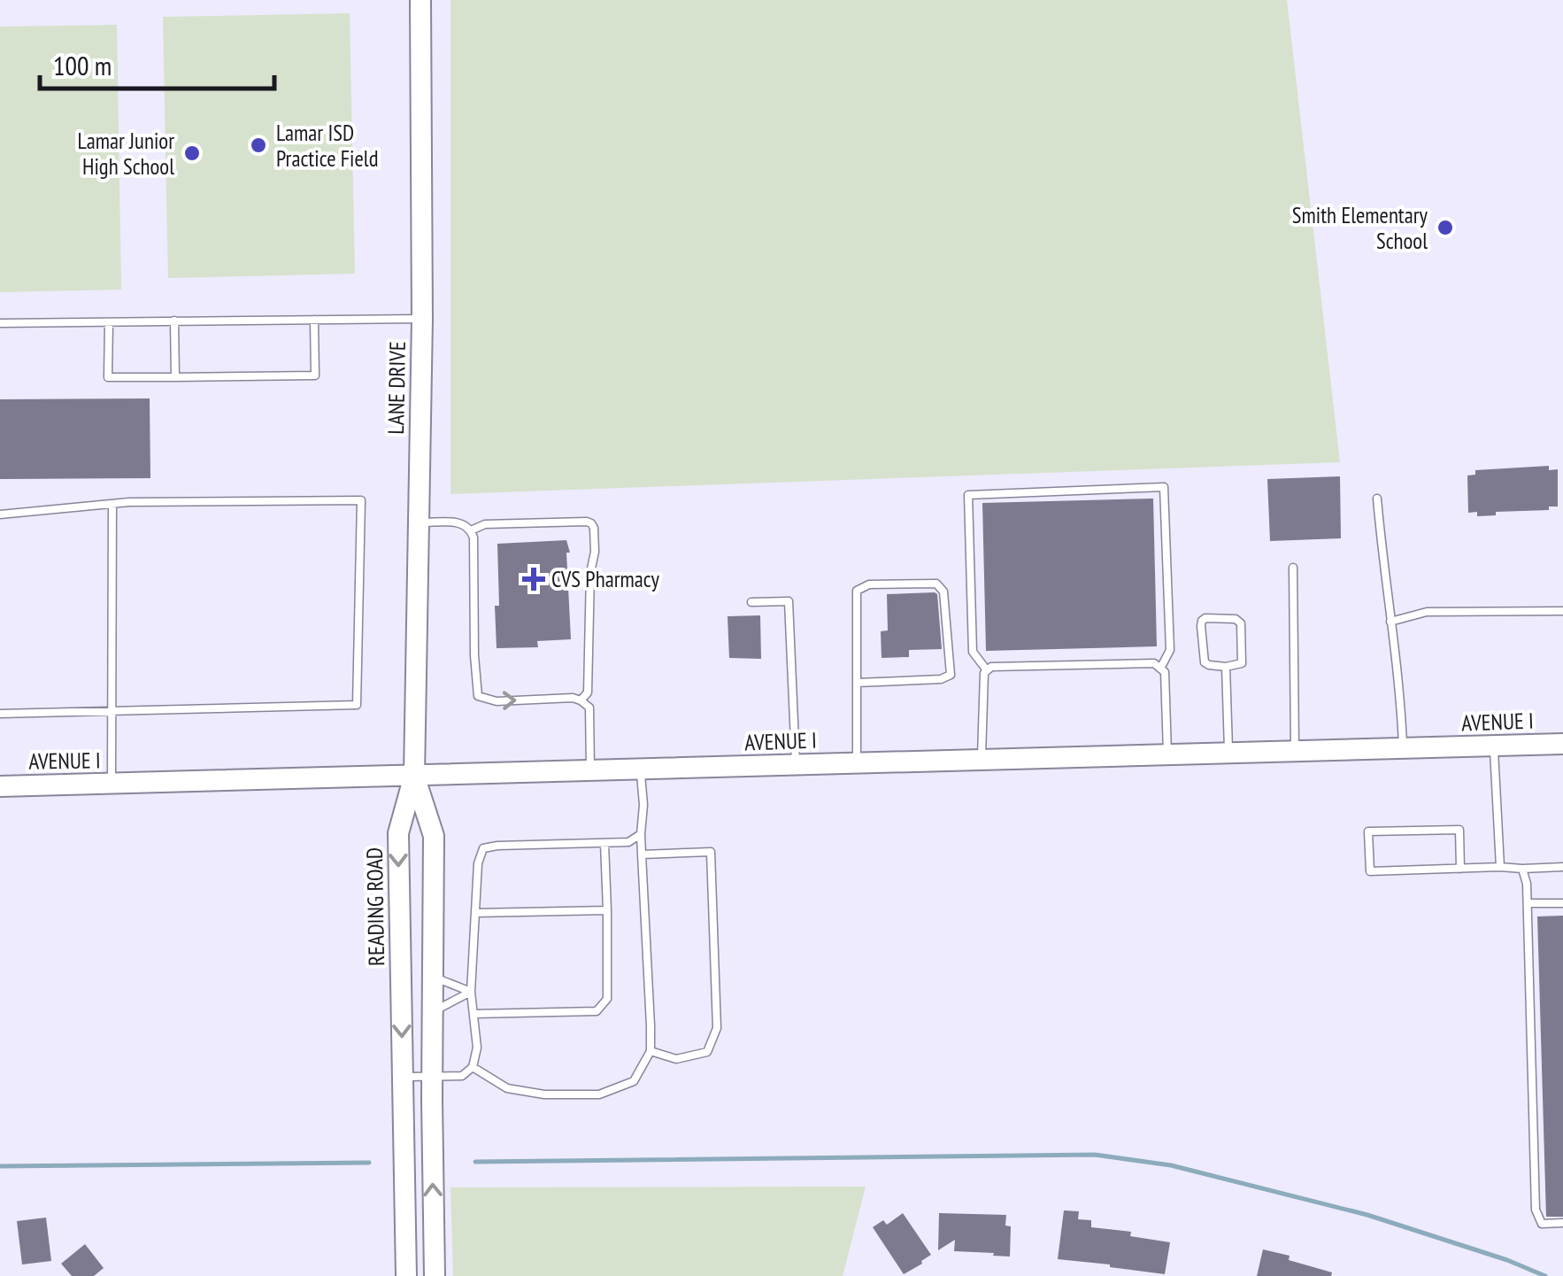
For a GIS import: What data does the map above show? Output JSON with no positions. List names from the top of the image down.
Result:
{
  "streets": {
    "main road": ["LANE DRIVE", "AVENUE I", "READING ROAD"]
  },
  "crossings": [
    ["LANE DRIVE", "AVENUE I"],
    ["LANE DRIVE", "READING ROAD"],
    ["AVENUE I", "READING ROAD"]
  ],
  "places": {
    "other": ["Lamar ISD Practice Field", "Lamar Junior High School", "Smith Elementary School"],
    "health": ["CVS Pharmacy"]
  },
  "scale_bar": "100 m"
}
